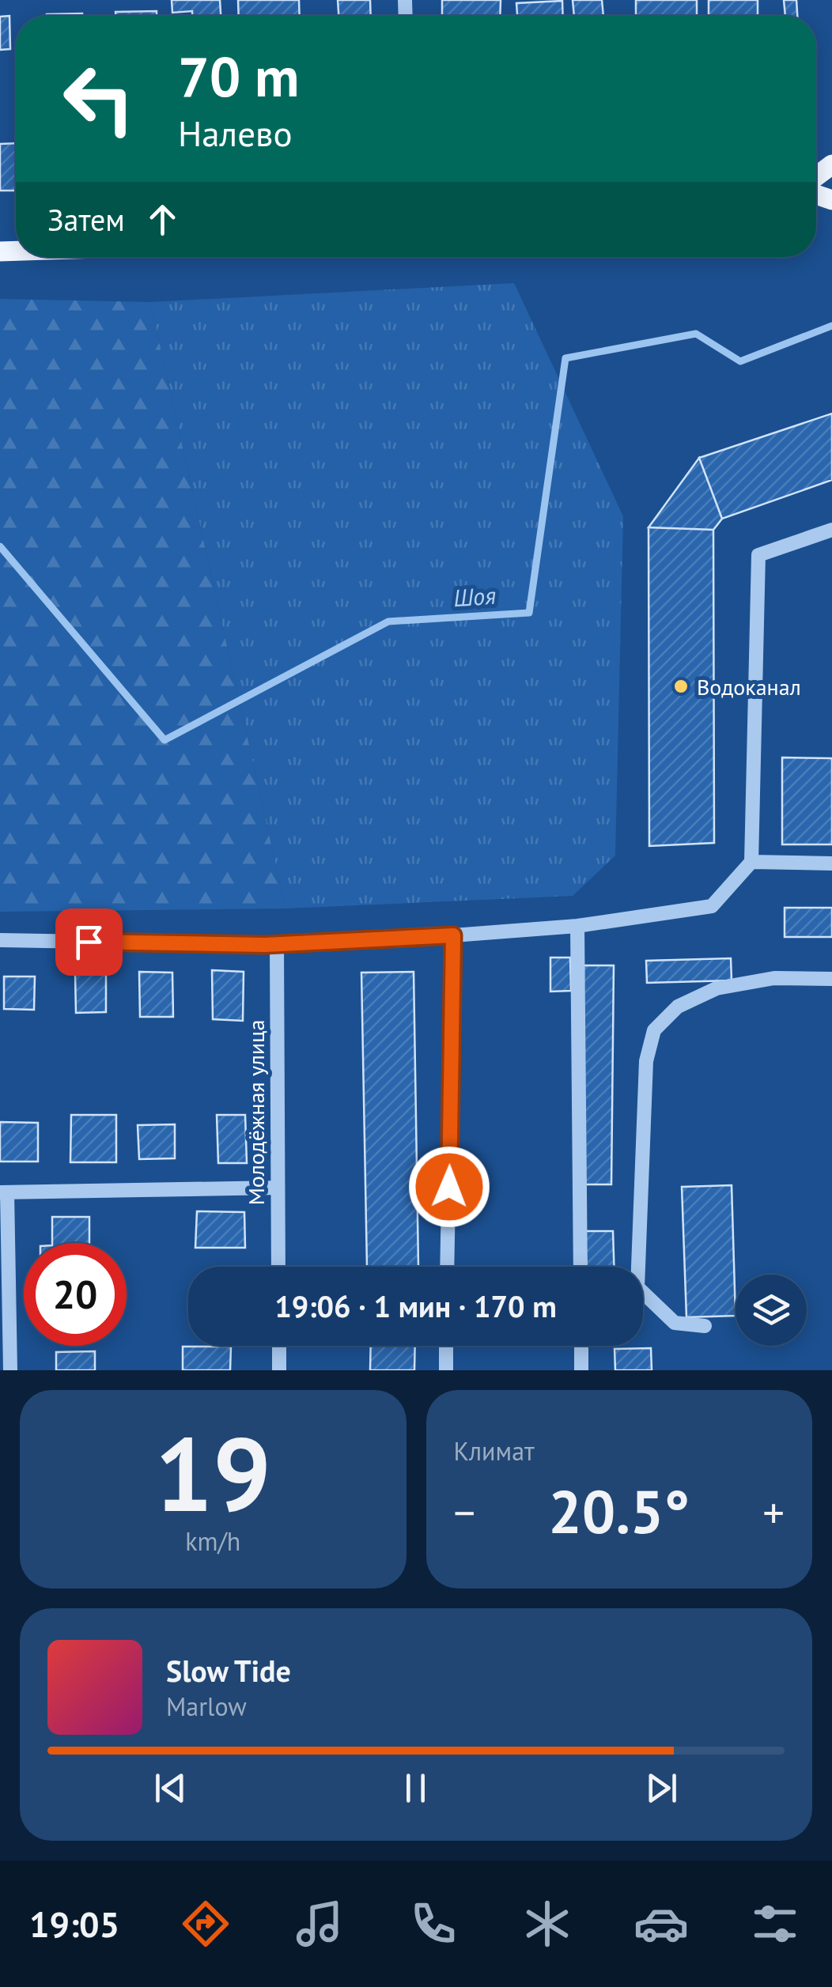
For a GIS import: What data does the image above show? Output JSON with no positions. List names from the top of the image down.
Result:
{
  "streets": {
    "street": ["Молодёжная улица"]
  },
  "water": ["Шоя"],
  "places": ["Водоканал"],
  "page": {
    "turn": ["70 m", "Налево"],
    "then": "Затем",
    "limit": "20",
    "trip": "19:06 · 1 мин · 170 m",
    "tile": [
      ["19", "km/h"],
      "Климат"
    ],
    "heat": ["−", "20.5°", "+"],
    "song": ["Slow Tide", "Marlow"],
    "tabs": "19:05"
  }
}
